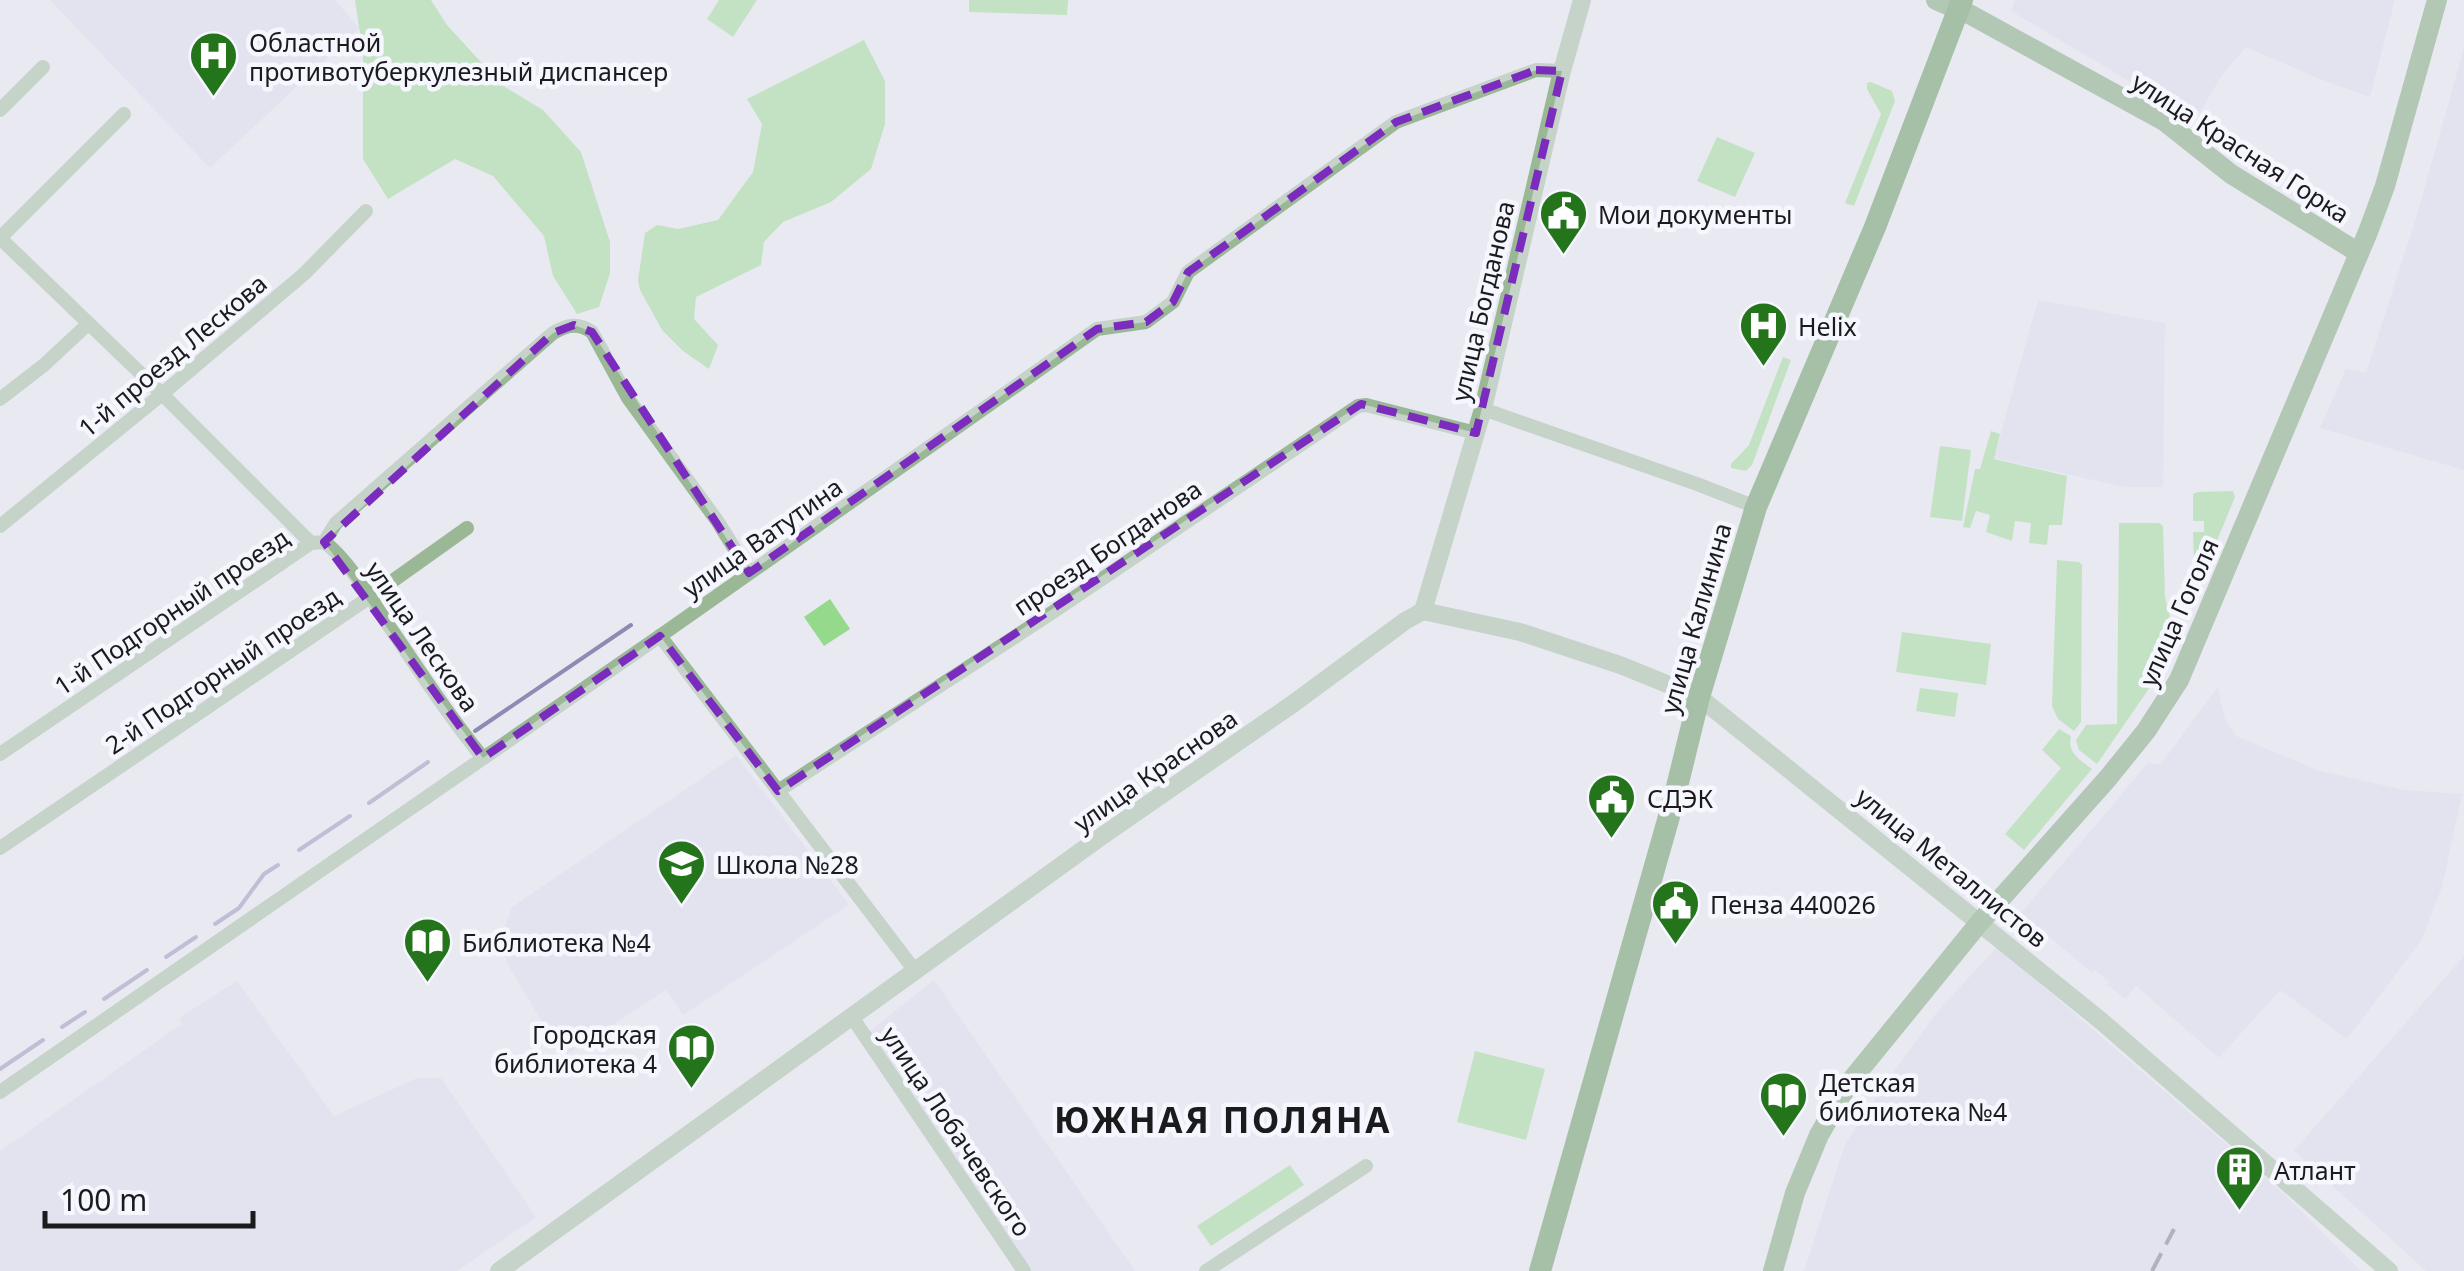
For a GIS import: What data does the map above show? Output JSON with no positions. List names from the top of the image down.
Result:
{
  "streets": {
    "main road": ["улица Красная Горка", "улица Гоголя", "улица Калинина"],
    "street": [
      "улица Богданова",
      "1-й проезд Лескова",
      "улица Ватутина",
      "проезд Богданова",
      "1-й Подгорный проезд",
      "улица Лескова",
      "2-й Подгорный проезд",
      "улица Краснова",
      "улица Металлистов",
      "улица Лобачевского"
    ]
  },
  "crossings": [
    ["улица Красная Горка", "улица Гоголя"],
    ["улица Красная Горка", "улица Калинина"],
    ["улица Богданова", "улица Ватутина"],
    ["улица Богданова", "проезд Богданова"],
    ["улица Богданова", "улица Краснова"],
    ["улица Богданова", "улица Металлистов"],
    ["1-й проезд Лескова", "улица Лескова"],
    ["улица Ватутина", "1-й Подгорный проезд"],
    ["улица Ватутина", "улица Лескова"],
    ["1-й Подгорный проезд", "улица Лескова"],
    ["улица Гоголя", "улица Металлистов"],
    ["улица Калинина", "улица Металлистов"],
    ["улица Лескова", "2-й Подгорный проезд"],
    ["улица Краснова", "улица Металлистов"],
    ["улица Краснова", "улица Лобачевского"]
  ],
  "districts": ["ЮЖНАЯ ПОЛЯНА"],
  "places": {
    "hospital": ["Областной противотуберкулезный диспансер", "Helix"],
    "public building": ["Мои документы", "СДЭК", "Пенза 440026"],
    "school or university": ["Школа №28"],
    "library": ["Библиотека №4", "Городская библиотека 4", "Детская библиотека №4"],
    "building": ["Атлант"]
  },
  "scale_bar": "100 m"
}
